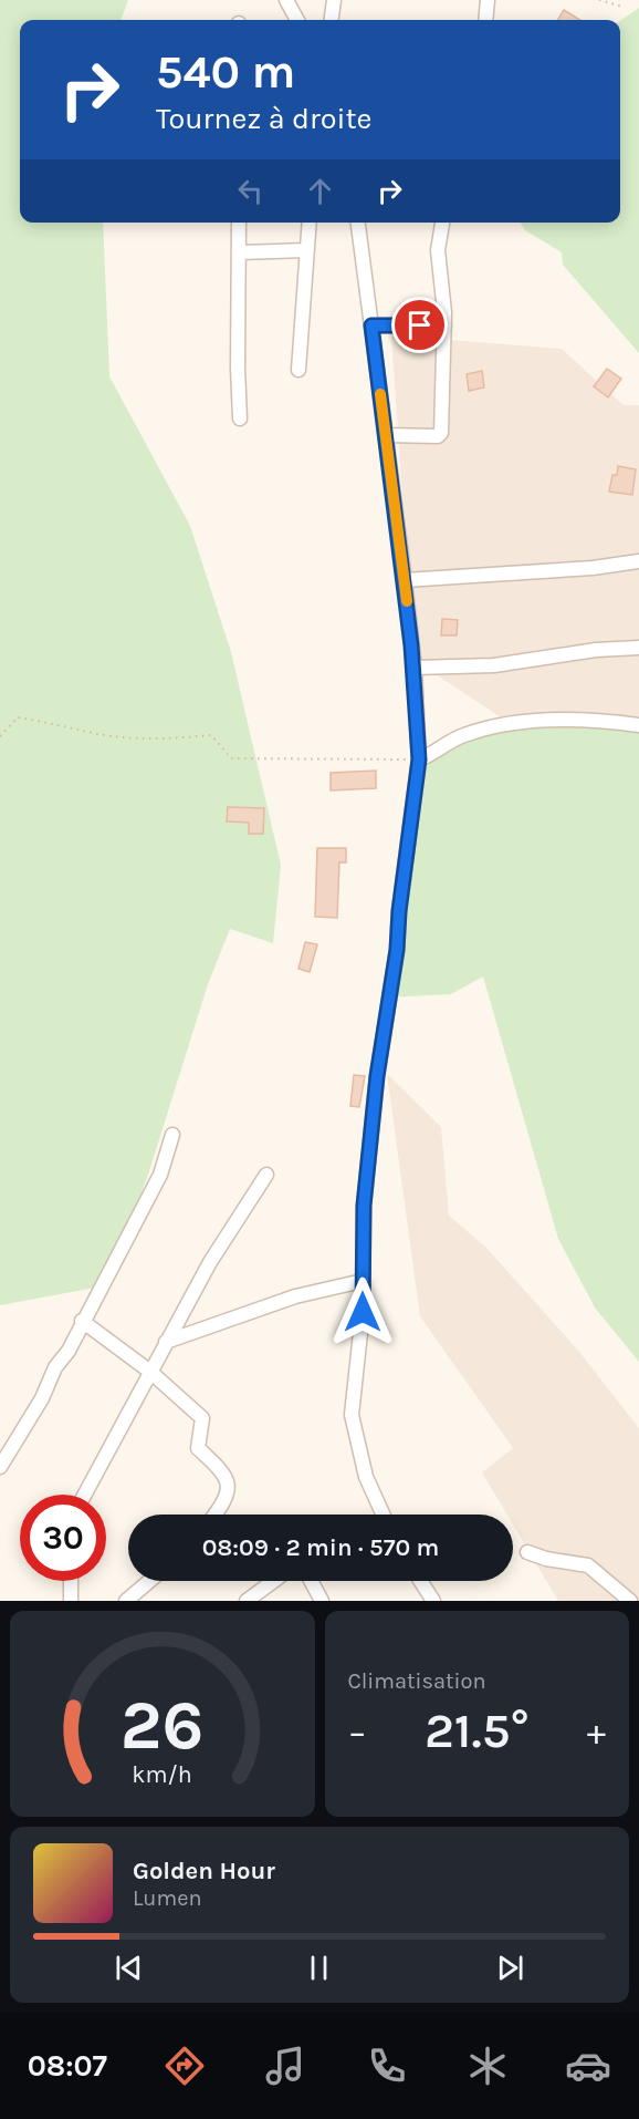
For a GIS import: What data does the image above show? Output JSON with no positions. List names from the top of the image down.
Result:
{
  "page": {
    "turn": ["540 m", "Tournez à droite"],
    "limit": "30",
    "trip": "08:09 · 2 min · 570 m",
    "tile": "Climatisation",
    "heat": ["−", "21.5°", "+"],
    "song": ["Golden Hour", "Lumen"],
    "tabs": "08:07",
    "gauge": ["26", "km/h"]
  }
}
